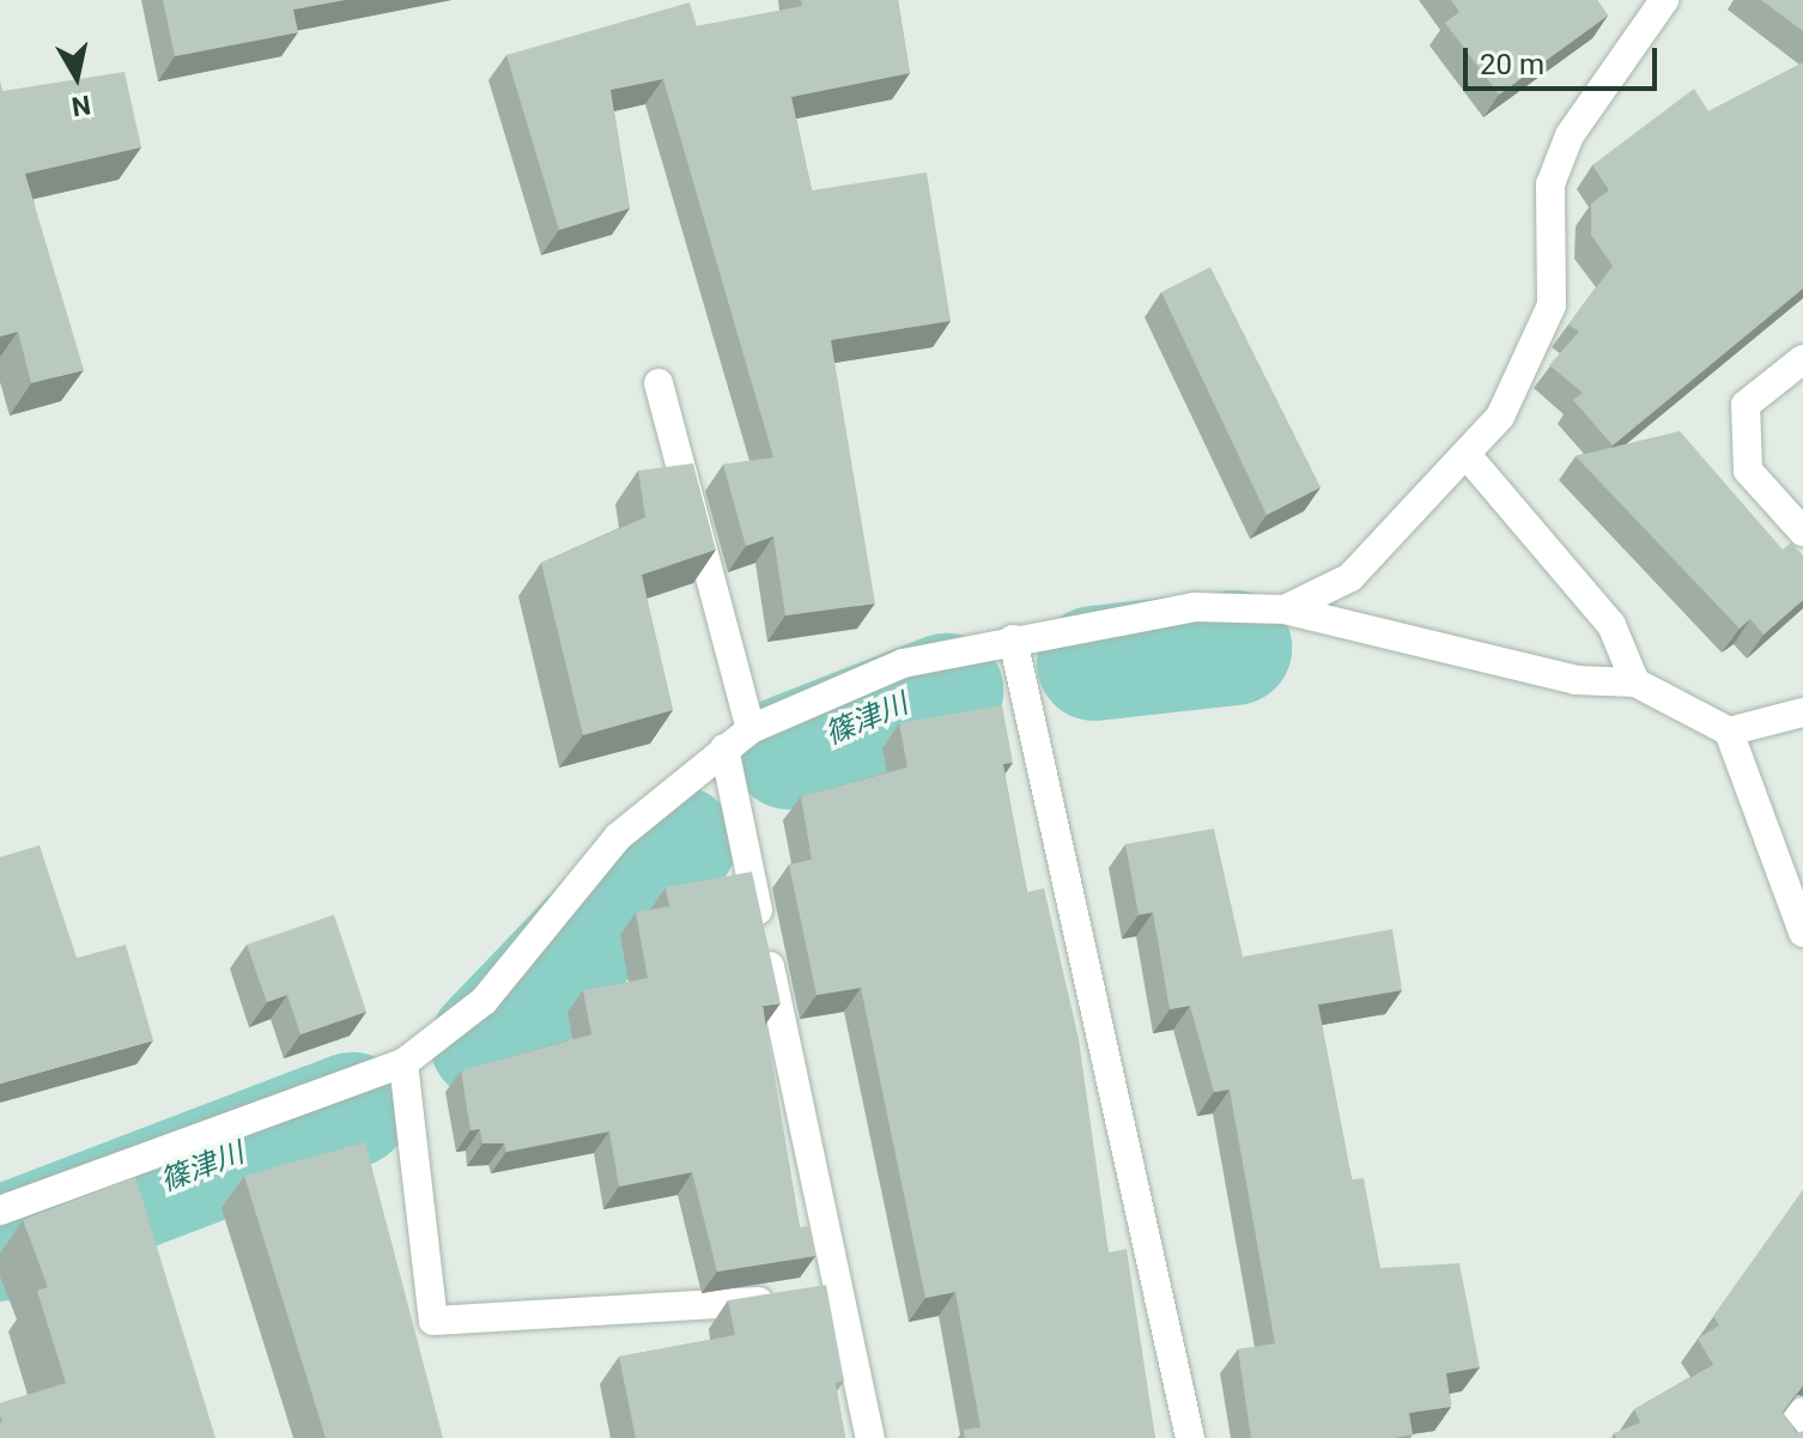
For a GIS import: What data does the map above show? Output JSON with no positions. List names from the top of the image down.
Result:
{
  "water": ["篠津川"],
  "scale_bar": "20 m",
  "north": "bottom"
}
